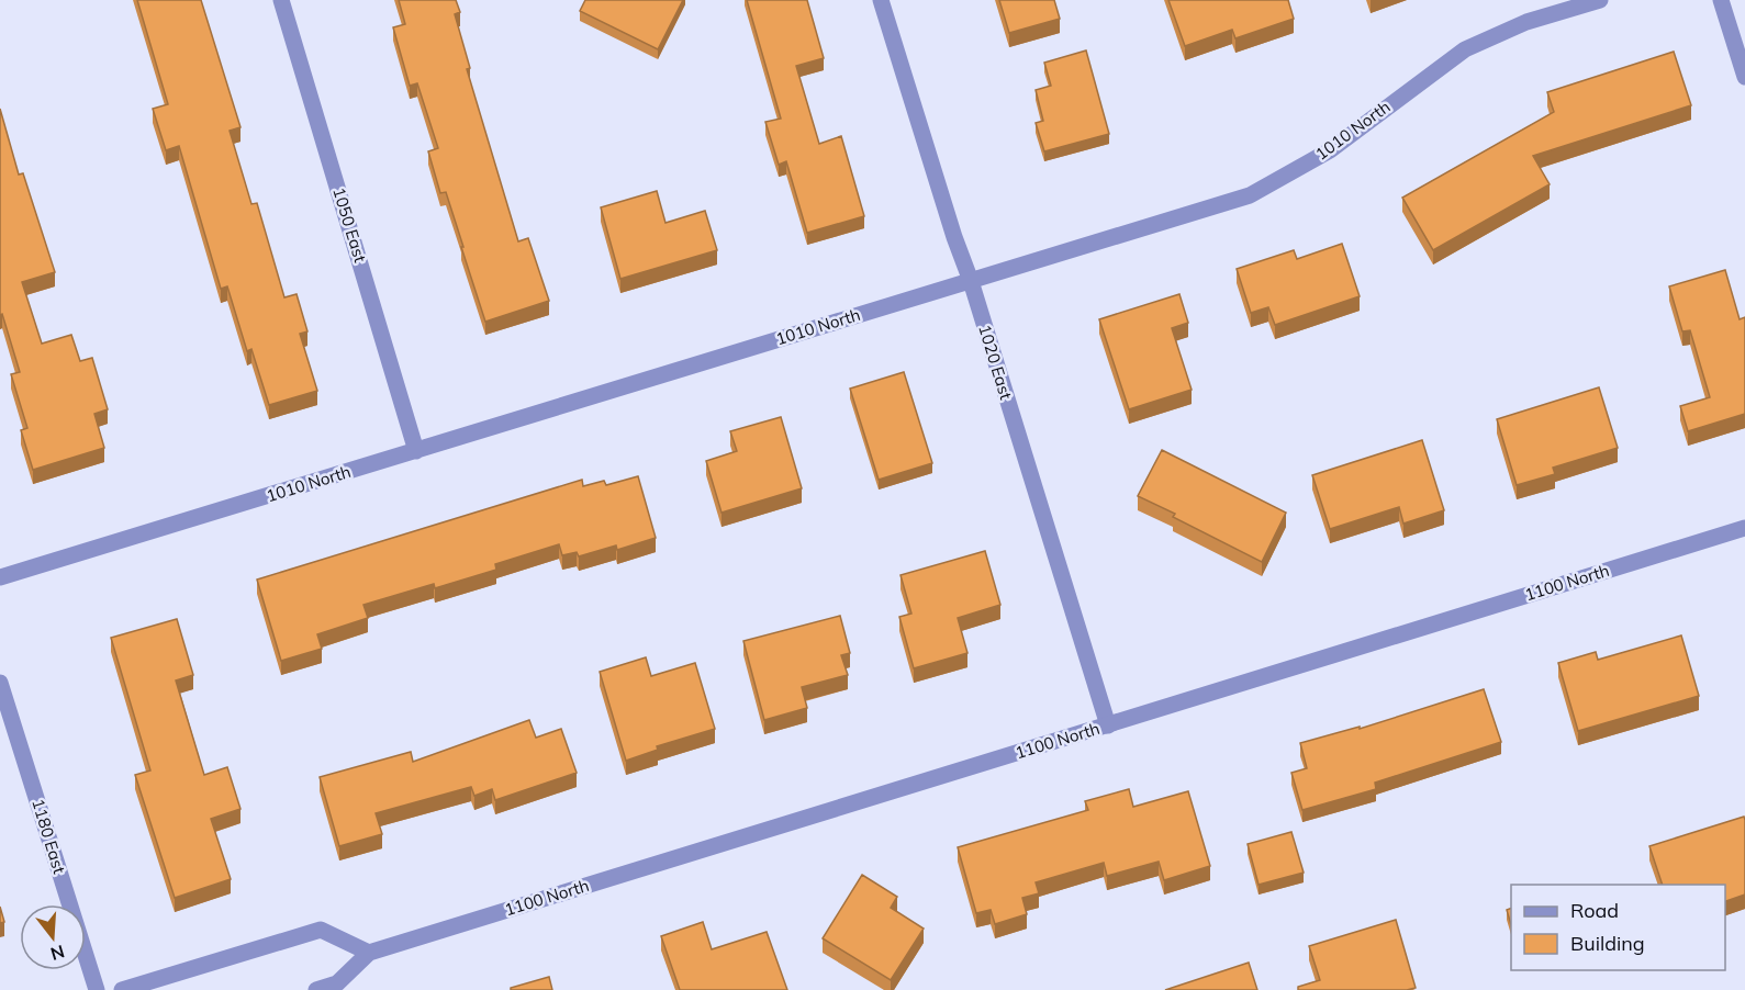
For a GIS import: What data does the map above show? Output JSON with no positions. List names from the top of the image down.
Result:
{
  "streets": {
    "street": [
      "1010 North",
      "1050 East",
      "1020 East",
      "1100 North",
      "1180 East"
    ]
  },
  "crossings": [
    ["1010 North", "1050 East"],
    ["1010 North", "1020 East"],
    ["1020 East", "1100 North"]
  ],
  "legend": ["Road", "Building"],
  "north": "bottom"
}
